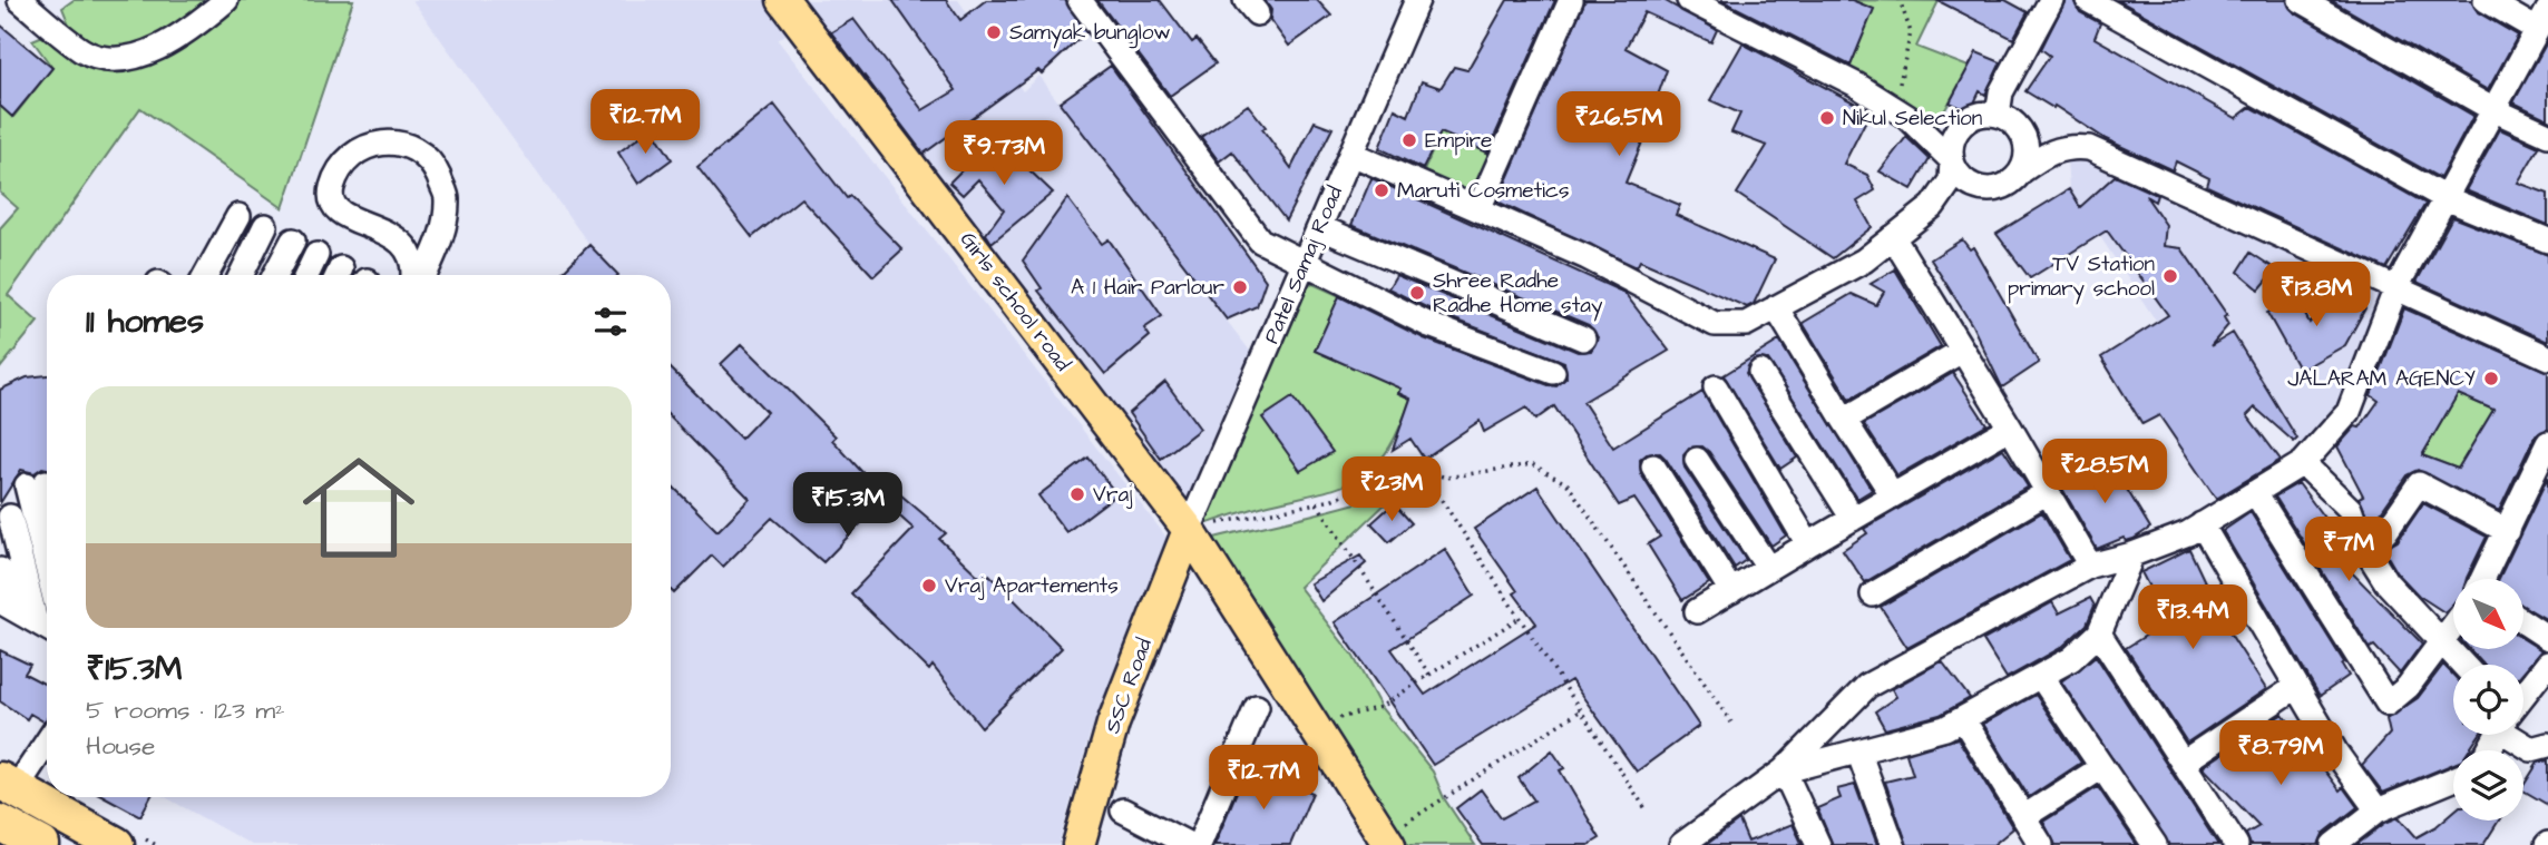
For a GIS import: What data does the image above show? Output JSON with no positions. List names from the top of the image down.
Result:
{
  "streets": {
    "main road": ["Girls school road", "SSC Road"],
    "street": ["Patel Samaj Road"]
  },
  "crossings": [
    ["Patel Samaj Road", "Girls school road"],
    ["Patel Samaj Road", "SSC Road"],
    ["Girls school road", "SSC Road"]
  ],
  "places": [
    "Samyak bunglow",
    "Nikul Selection",
    "Empire",
    "Maruti Cosmetics",
    "TV Station primary school",
    "A 1 Hair Parlour",
    "Shree Radhe Radhe Home stay",
    "JALARAM AGENCY",
    "Vraj",
    "Vraj Apartements"
  ],
  "north": "bottom right",
  "page": {
    "price": [
      "₹12.7M",
      "₹26.5M",
      "₹9.73M",
      "₹13.8M",
      "₹28.5M",
      "₹23M",
      "₹15.3M",
      "₹7M",
      "₹13.4M",
      "₹8.79M",
      "₹12.7M"
    ],
    "heading": "11 homes",
    "list": [
      {
        "name": "₹15.3M",
        "note": "5 rooms · 123 m² · House"
      }
    ]
  }
}
